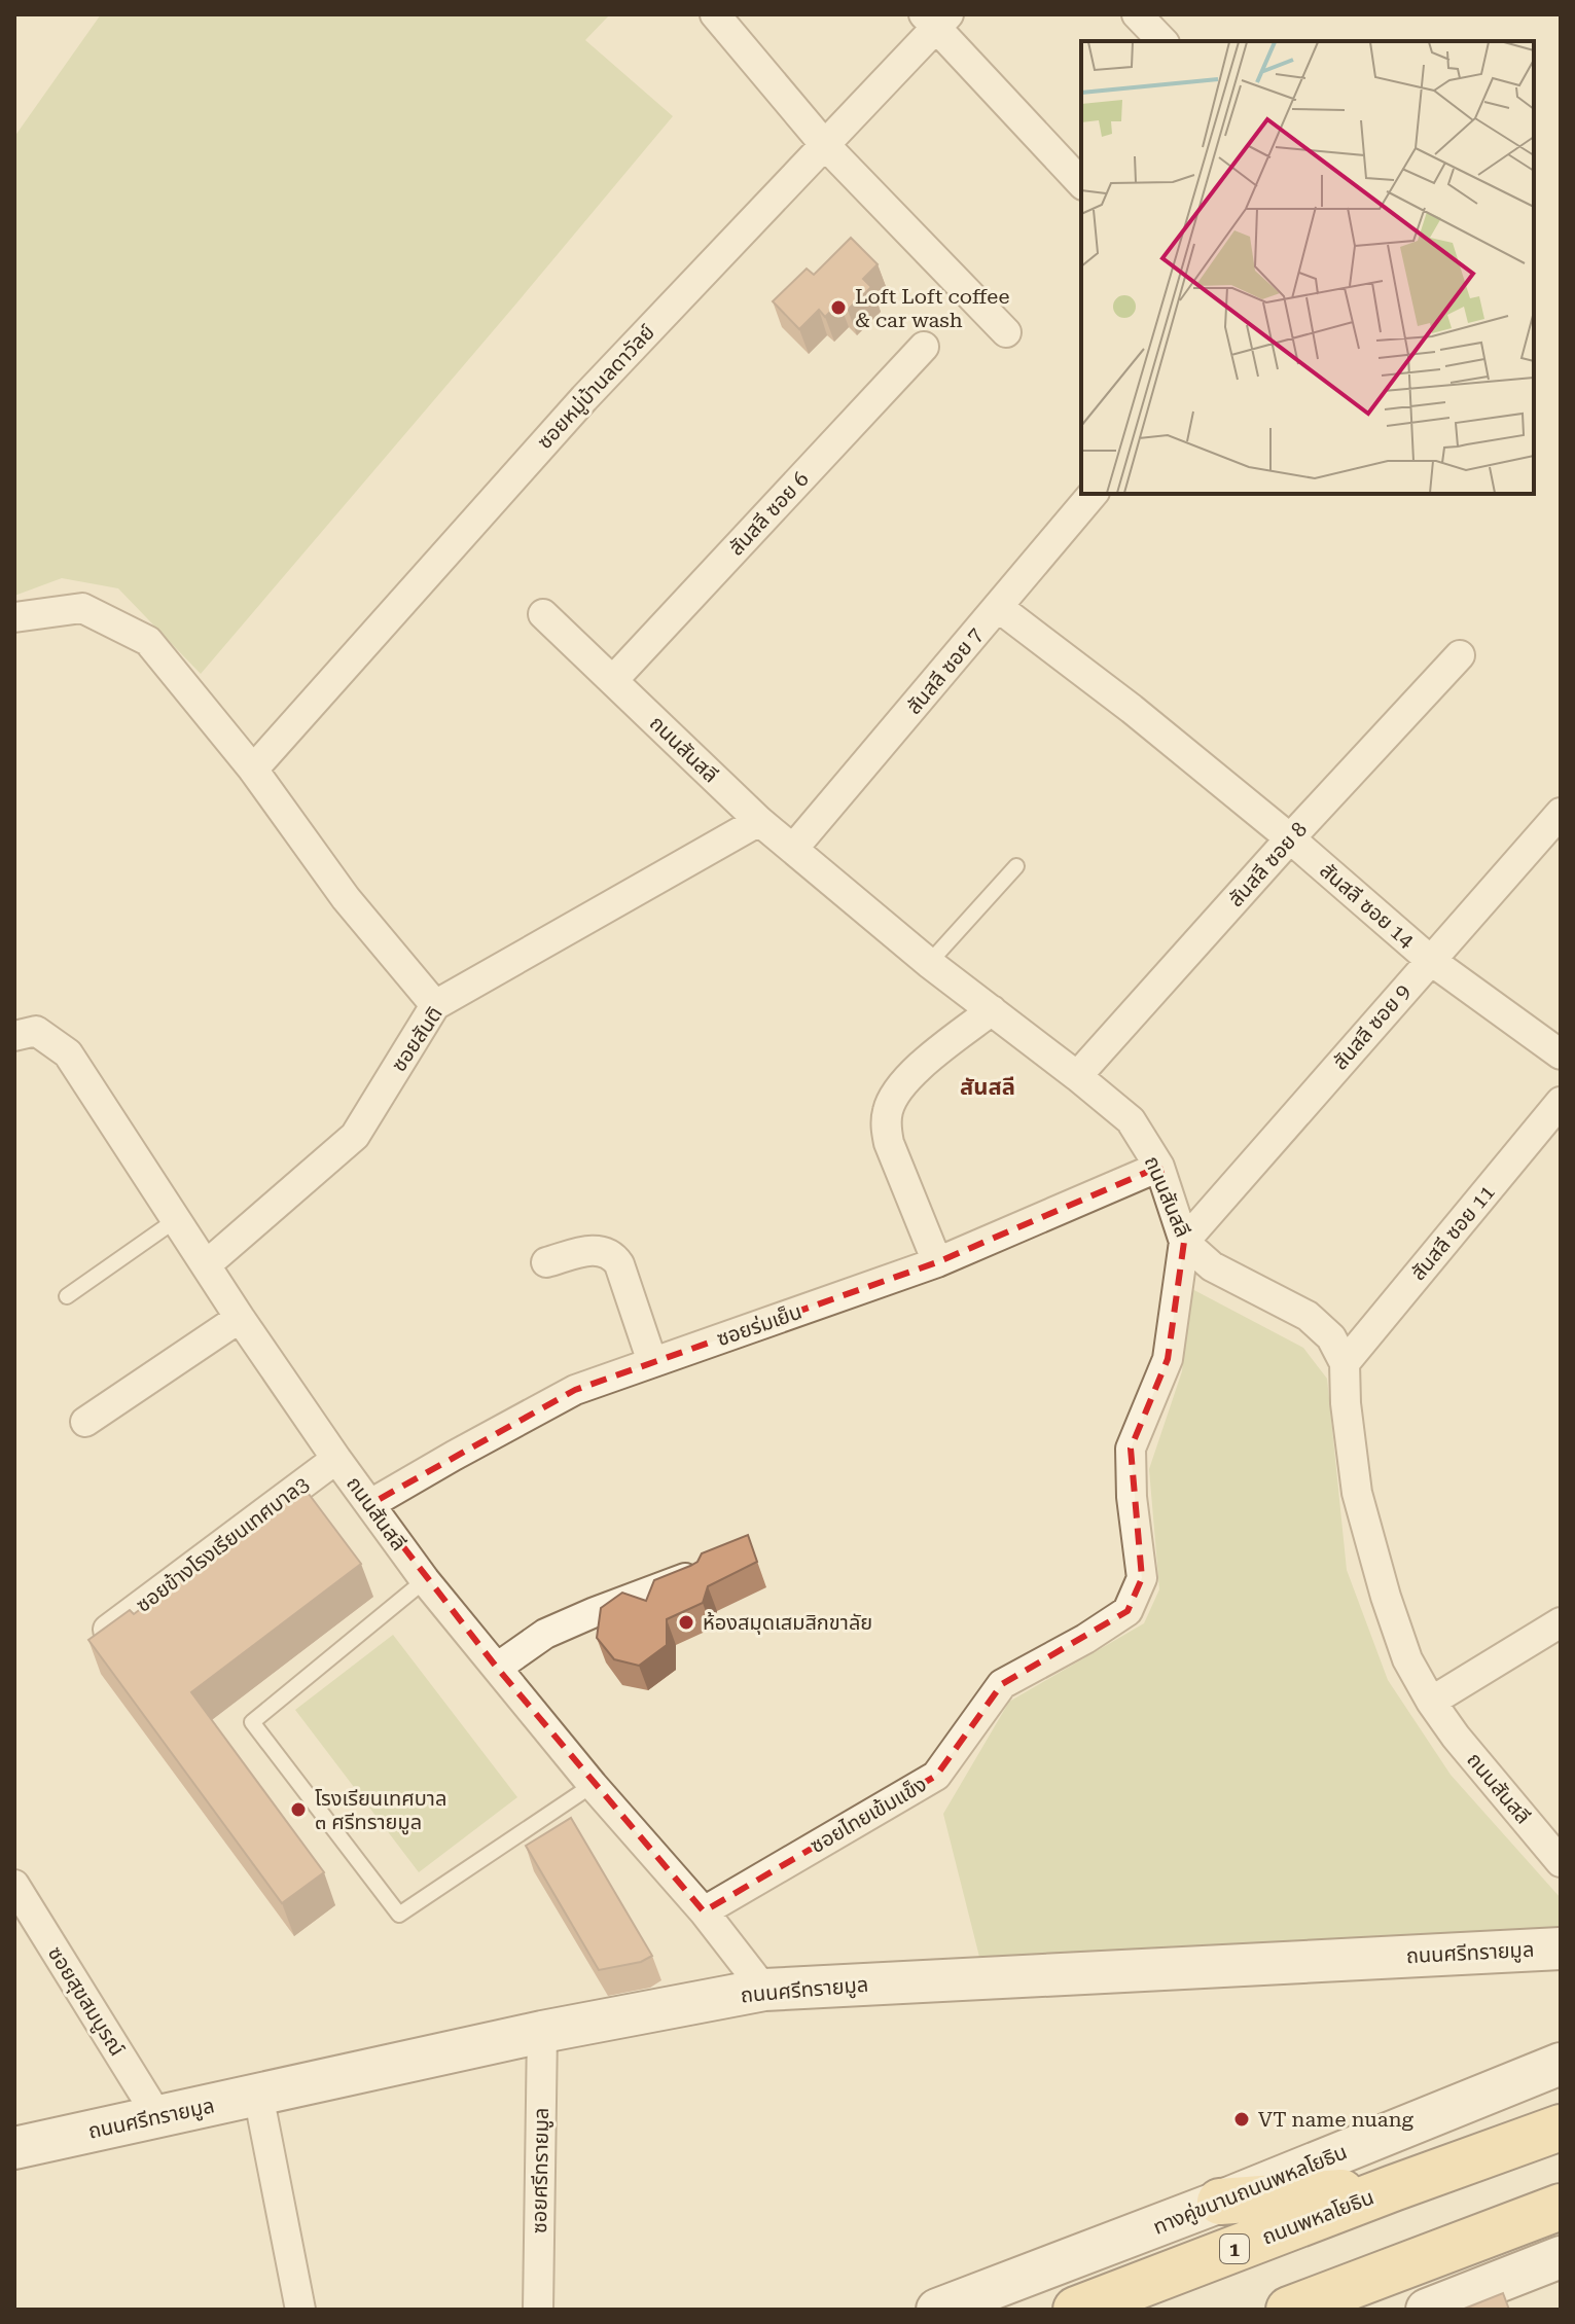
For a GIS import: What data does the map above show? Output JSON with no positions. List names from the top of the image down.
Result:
{
  "streets": {
    "main road": ["ถนนพหลโยธิน", "1"],
    "street": [
      "ซอยหมู่บ้านลดาวัลย์",
      "สันสลี ซอย 6",
      "สันสลี ซอย 7",
      "ถนนสันสลี",
      "สันสลี ซอย 8",
      "สันสลี ซอย 14",
      "สันสลี ซอย 9",
      "ซอยสันติ",
      "สันสลี ซอย 11",
      "ซอยร่มเย็น",
      "ซอยข้างโรงเรียนเทศบาล3",
      "ซอยไทยเข้มแข็ง",
      "ถนนศรีทรายมูล",
      "ซอยสุขสมบูรณ์",
      "ซอยศรีทรายมูล",
      "ทางคู่ขนานถนนพหลโยธิน"
    ]
  },
  "crossings": [
    ["สันสลี ซอย 6", "ถนนสันสลี"],
    ["สันสลี ซอย 7", "ถนนสันสลี"],
    ["สันสลี ซอย 7", "สันสลี ซอย 14"],
    ["ถนนสันสลี", "สันสลี ซอย 8"],
    ["ถนนสันสลี", "สันสลี ซอย 9"],
    ["ถนนสันสลี", "ซอยสันติ"],
    ["ถนนสันสลี", "สันสลี ซอย 11"],
    ["ถนนสันสลี", "ซอยร่มเย็น"],
    ["ถนนสันสลี", "ซอยข้างโรงเรียนเทศบาล3"],
    ["ถนนสันสลี", "ซอยไทยเข้มแข็ง"],
    ["ถนนสันสลี", "ถนนศรีทรายมูล"],
    ["สันสลี ซอย 8", "สันสลี ซอย 14"],
    ["สันสลี ซอย 14", "สันสลี ซอย 9"],
    ["สันสลี ซอย 9", "ซอยไทยเข้มแข็ง"],
    ["ถนนศรีทรายมูล", "ซอยสุขสมบูรณ์"],
    ["ถนนศรีทรายมูล", "ซอยศรีทรายมูล"]
  ],
  "districts": ["สันสลี"],
  "places": [
    "Loft Loft coffee & car wash",
    "ห้องสมุดเสมสิกขาลัย",
    "โรงเรียนเทศบาล ๓ ศรีทรายมูล",
    "VT name nuang"
  ]
}
